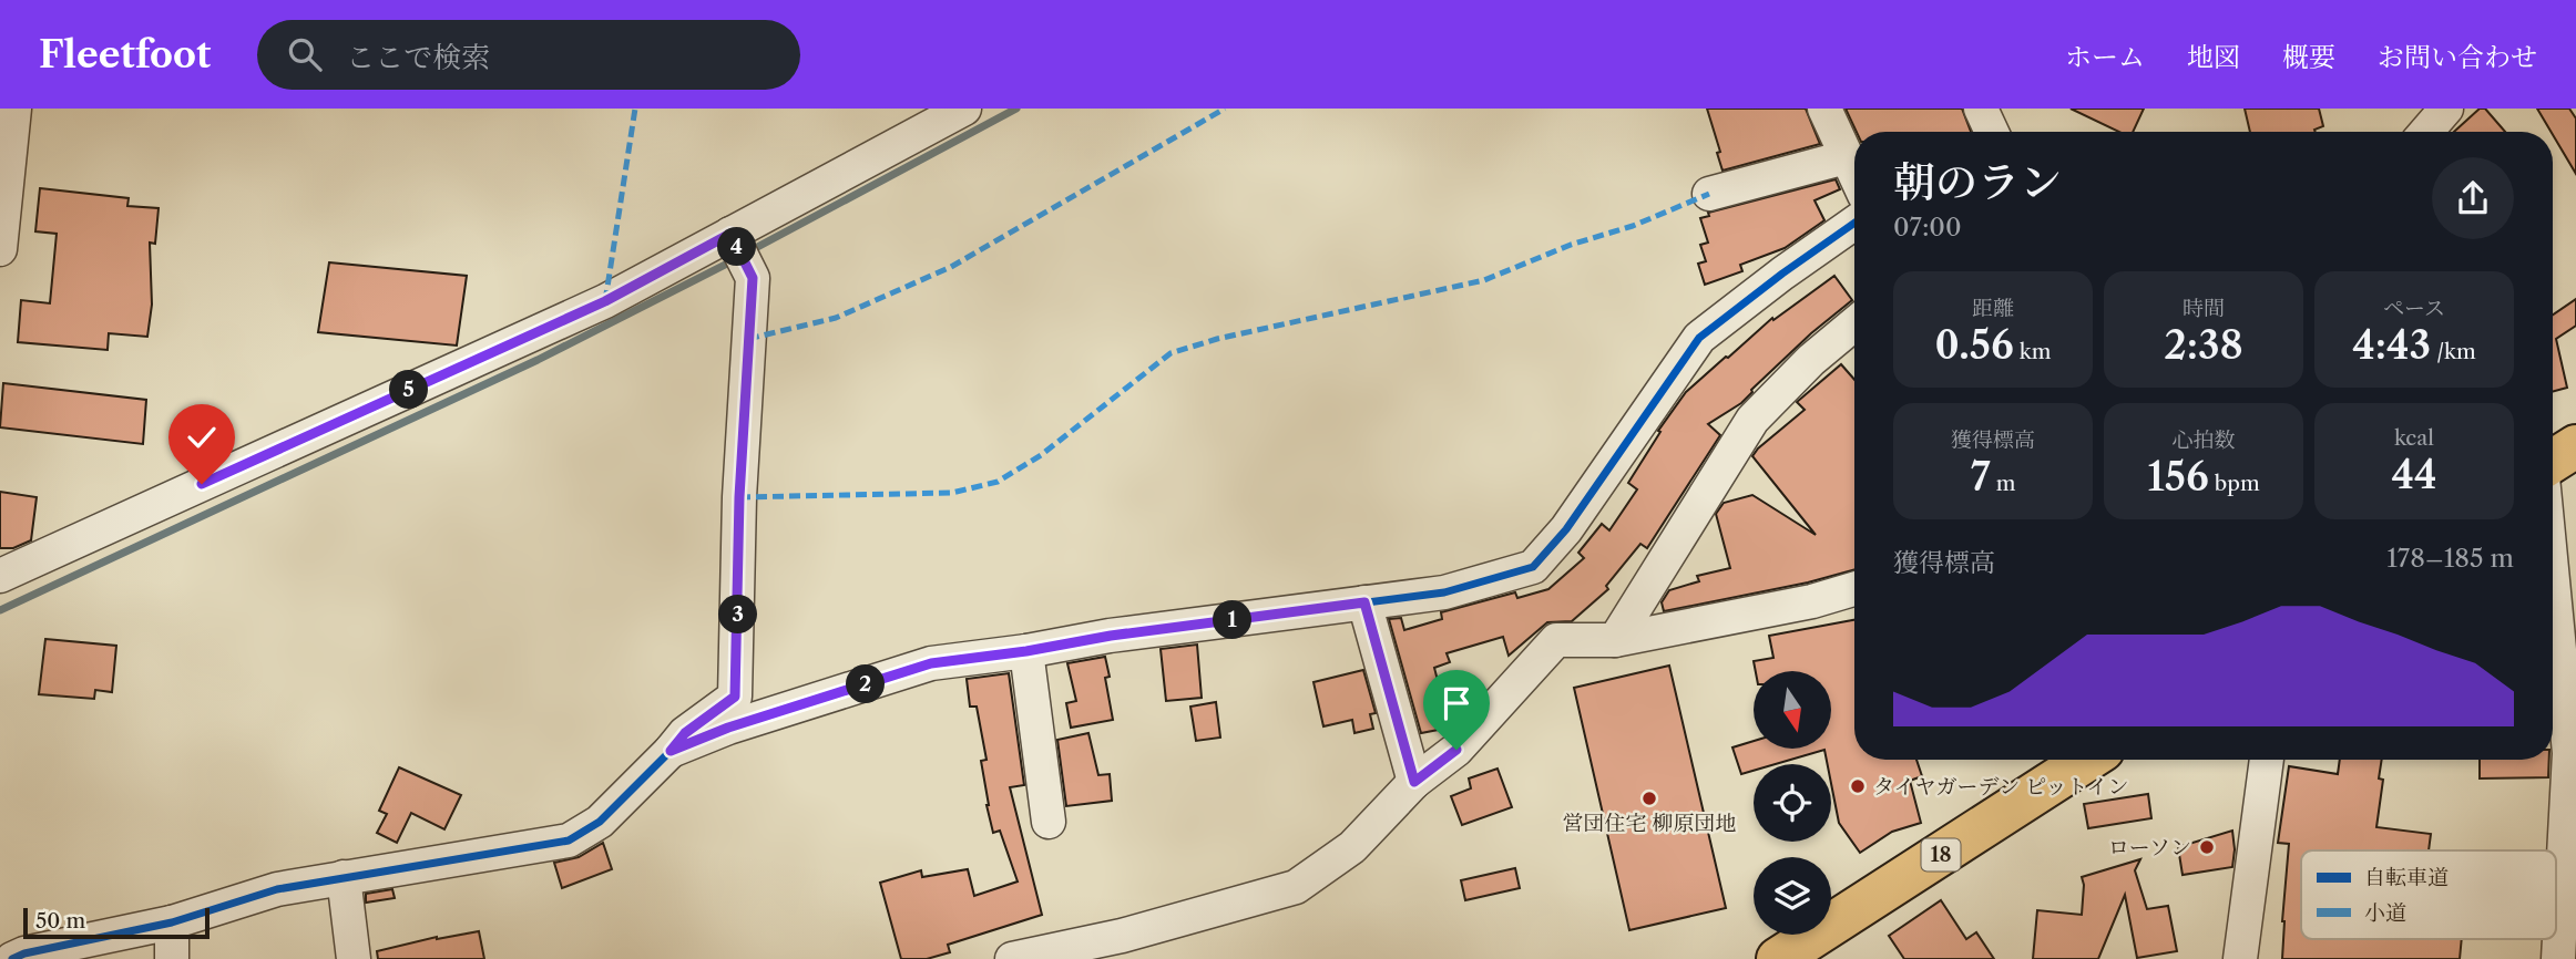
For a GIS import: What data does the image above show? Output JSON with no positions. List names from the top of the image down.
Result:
{
  "streets": {
    "highway": ["18"]
  },
  "places": ["タイヤガーデン ピットイン", "営団住宅 柳原団地", "ローソン"],
  "legend": ["自転車道", "小道"],
  "scale_bar": "50 m",
  "north": "bottom",
  "page": {
    "header": "Fleetfoot",
    "search": "ここで検索",
    "nav": [
      "ホーム",
      "地図",
      "概要",
      "お問い合わせ"
    ],
    "heading": ["朝のラン", "07:00"],
    "pins": [
      "4",
      "5",
      "3",
      "1",
      "2"
    ],
    "stats": [
      ["距離", "0.56 km"],
      ["時間", "2:38"],
      ["ペース", "4:43 /km"],
      ["獲得標高", "7 m"],
      ["心拍数", "156 bpm"],
      ["kcal", "44"]
    ],
    "chart": ["獲得標高", "178–185 m"],
    "scale": "50 m"
  }
}
